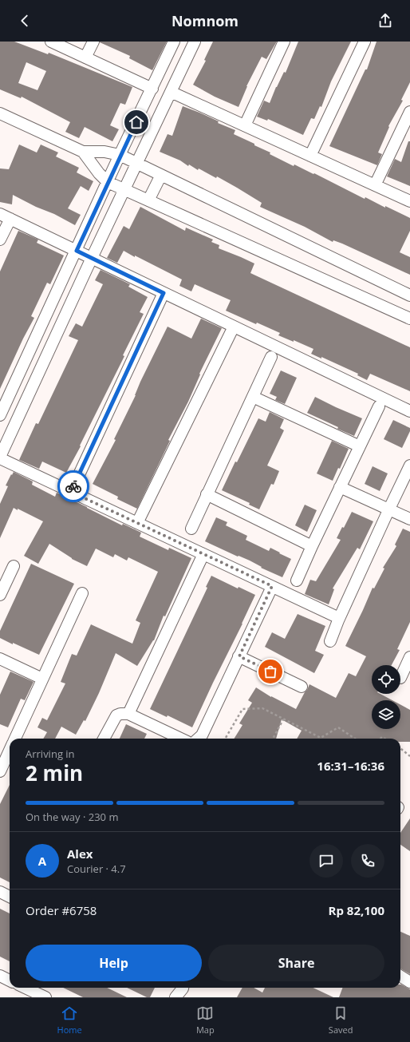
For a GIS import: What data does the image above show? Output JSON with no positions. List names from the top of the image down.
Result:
{
  "page": {
    "header": "Nomnom",
    "heading": ["2 min", "Arriving in", "16:31–16:36"],
    "panel": [
      "Alex",
      "Courier · 4.7",
      "Order #6758",
      "Rp 82,100"
    ],
    "bar": "On the way · 230 m",
    "round": "A",
    "buttons": ["Help", "Share"],
    "tabs": ["Home", "Map", "Saved"]
  }
}
